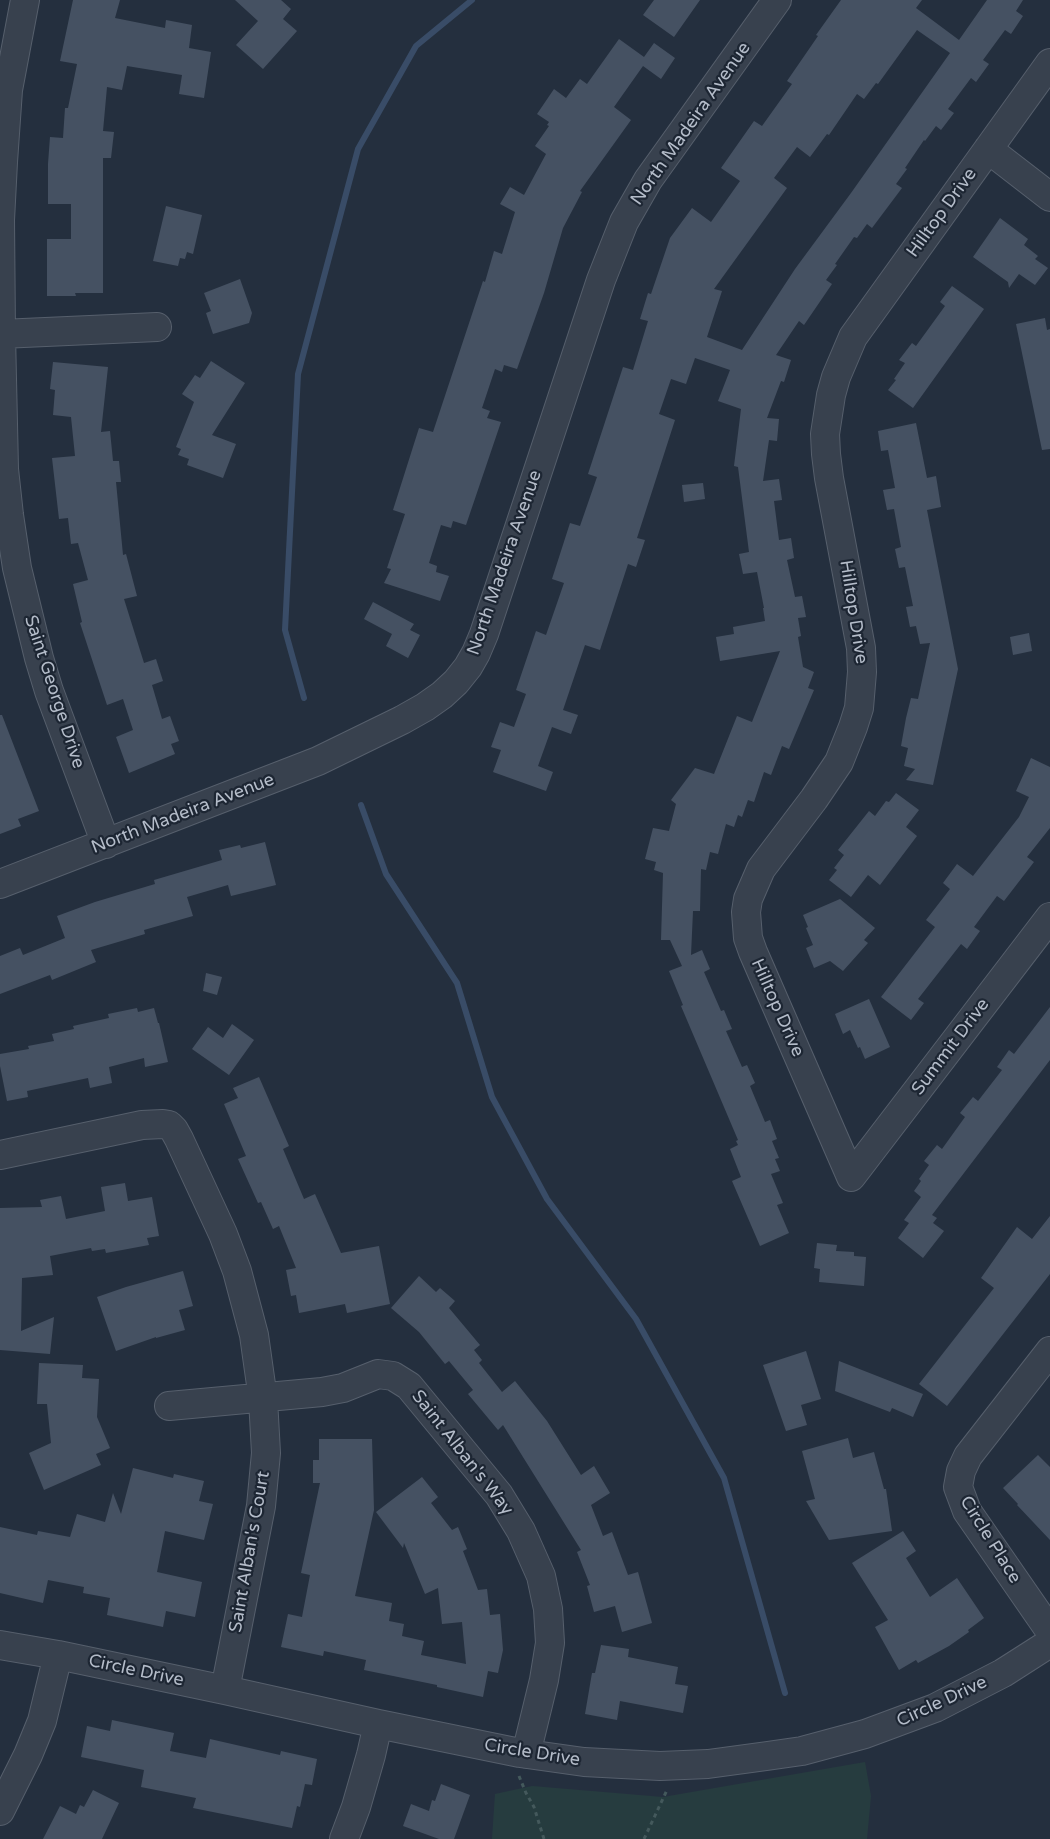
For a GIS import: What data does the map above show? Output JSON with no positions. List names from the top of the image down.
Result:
{
  "streets": {
    "street": [
      "North Madeira Avenue",
      "Hilltop Drive",
      "Saint George Drive",
      "Summit Drive",
      "Saint Alban's Way",
      "Circle Place",
      "Saint Alban's Court",
      "Circle Drive"
    ]
  },
  "crossings": [
    ["North Madeira Avenue", "Saint George Drive"],
    ["Hilltop Drive", "Summit Drive"],
    ["Saint Alban's Way", "Saint Alban's Court"],
    ["Saint Alban's Way", "Circle Drive"],
    ["Saint Alban's Court", "Circle Drive"]
  ]
}
